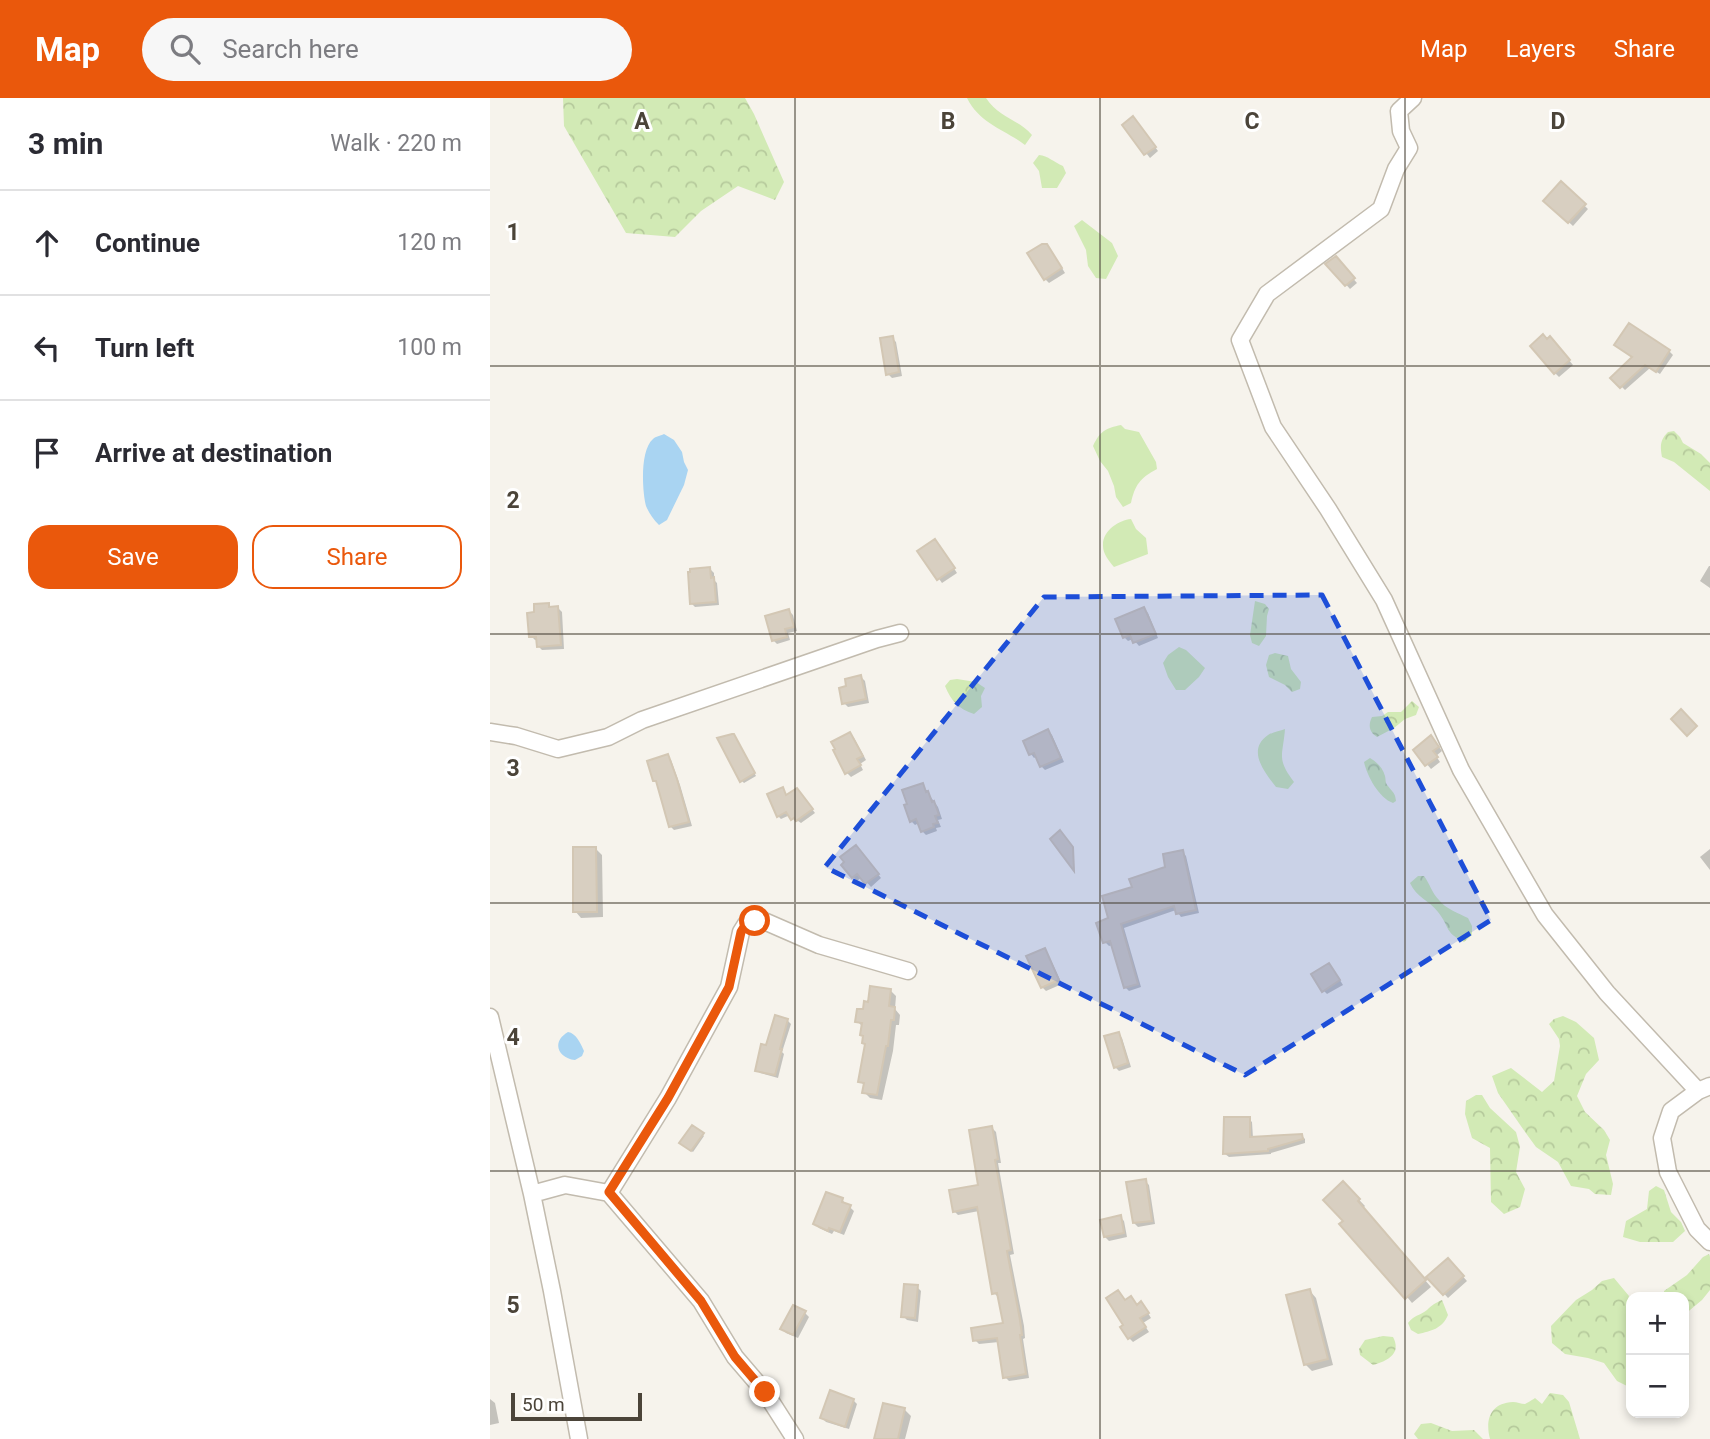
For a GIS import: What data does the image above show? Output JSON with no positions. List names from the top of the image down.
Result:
{
  "scale_bar": "50 m",
  "page": {
    "header": "Map",
    "search": "Search here",
    "nav": ["Map", "Layers", "Share"],
    "heading": ["3 min", "Walk · 220 m"],
    "list": [
      ["Continue", "120 m"],
      ["Turn left", "100 m"],
      "Arrive at destination"
    ],
    "buttons": ["Save", "Share"],
    "map_buttons": ["+", "−"],
    "scale": "50 m"
  },
  "grid": {
    "columns": [
      "A",
      "B",
      "C",
      "D"
    ],
    "rows": [
      "1",
      "2",
      "3",
      "4",
      "5"
    ]
  }
}
